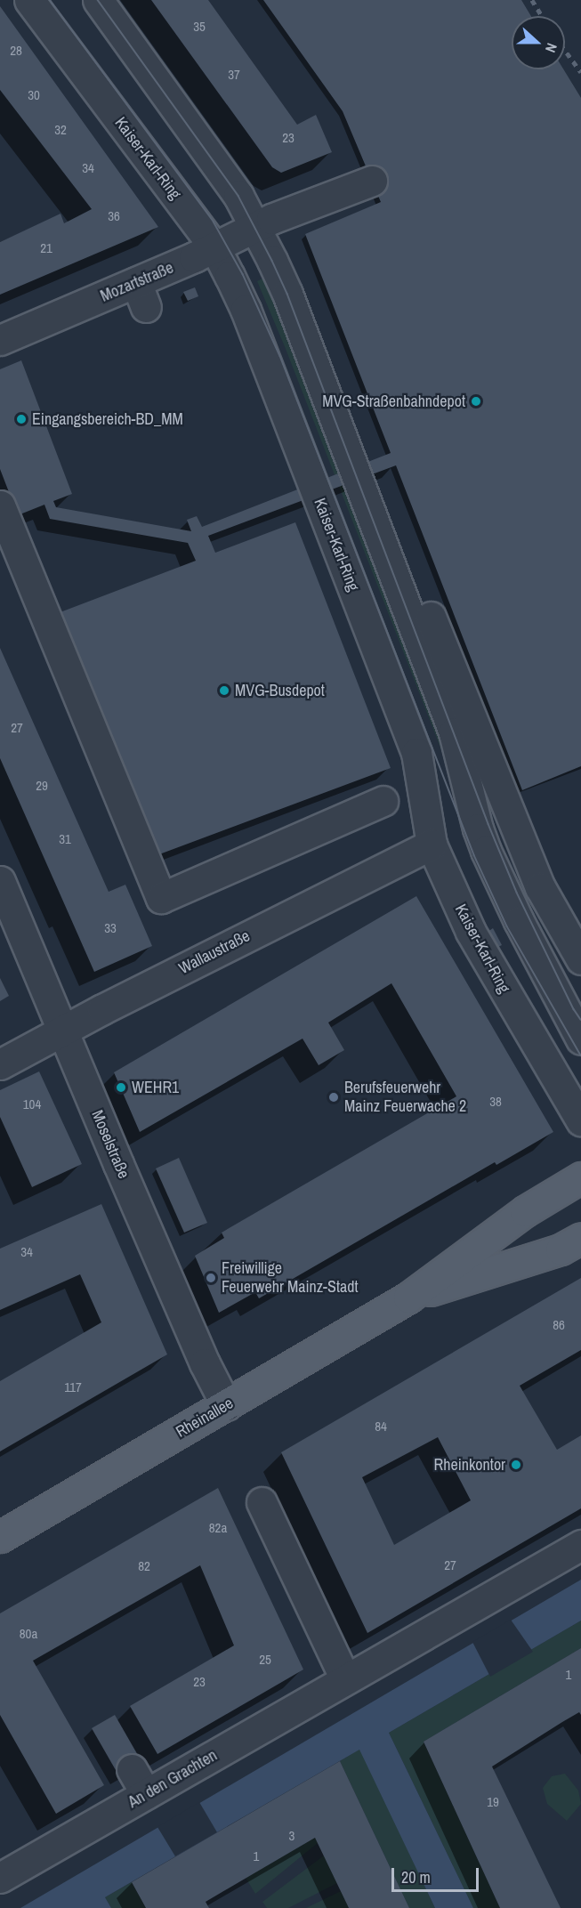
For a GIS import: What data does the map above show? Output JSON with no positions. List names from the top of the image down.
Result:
{
  "streets": {
    "main road": ["Rheinallee"],
    "street": [
      "Kaiser-Karl-Ring",
      "Mozartstraße",
      "Wallaustraße",
      "Moselstraße",
      "An den Grachten"
    ]
  },
  "crossings": [
    ["Kaiser-Karl-Ring", "Mozartstraße"],
    ["Kaiser-Karl-Ring", "Wallaustraße"],
    ["Wallaustraße", "Moselstraße"],
    ["Moselstraße", "Rheinallee"]
  ],
  "places": [
    "MVG-Straßenbahndepot",
    "Eingangsbereich-BD_MM",
    "MVG-Busdepot",
    "WEHR1",
    "Berufsfeuerwehr Mainz Feuerwache 2",
    "Freiwillige Feuerwehr Mainz-Stadt",
    "Rheinkontor"
  ],
  "house_numbers": [
    "35",
    "28",
    "37",
    "30",
    "32",
    "23",
    "34",
    "36",
    "21",
    "27",
    "29",
    "31",
    "33",
    "38",
    "104",
    "34",
    "86",
    "117",
    "84",
    "82a",
    "27",
    "82",
    "80a",
    "25",
    "1",
    "23",
    "19",
    "3",
    "1"
  ],
  "scale_bar": "20 m",
  "north": "right"
}
